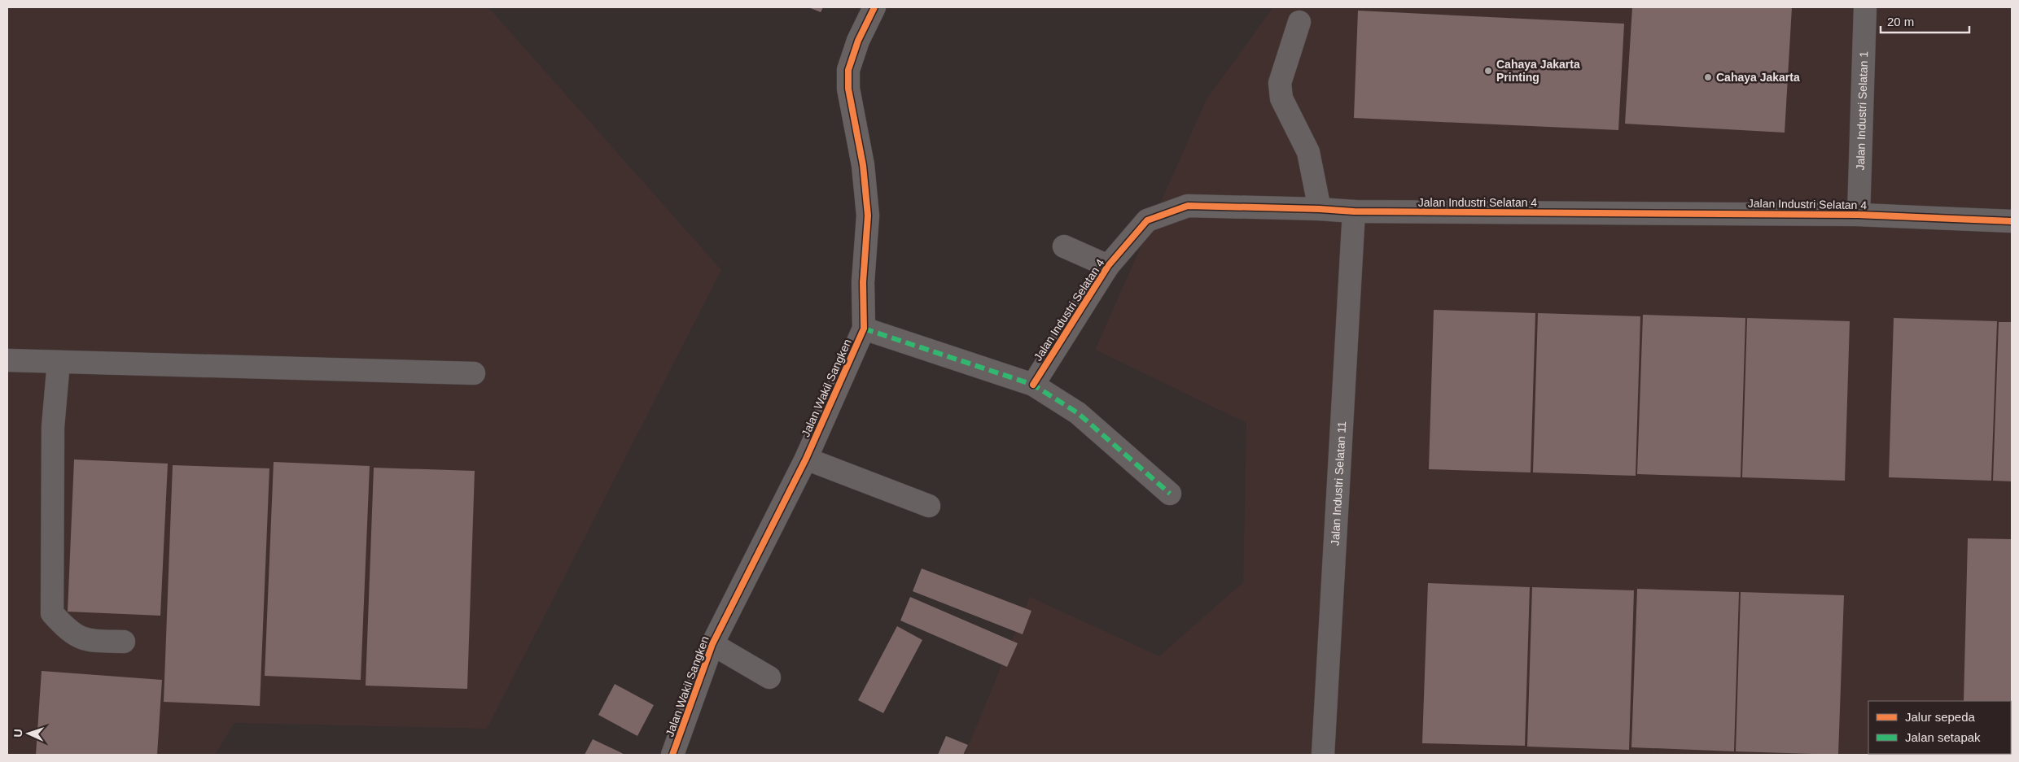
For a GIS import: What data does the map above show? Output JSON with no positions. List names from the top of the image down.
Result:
{
  "streets": {
    "street": [
      "Jalan Industri Selatan 1",
      "Jalan Industri Selatan 4",
      "Jalan Wakil Sangken",
      "Jalan Industri Selatan 11"
    ]
  },
  "crossings": [
    ["Jalan Industri Selatan 1", "Jalan Industri Selatan 4"],
    ["Jalan Industri Selatan 4", "Jalan Industri Selatan 11"]
  ],
  "places": ["Cahaya Jakarta Printing", "Cahaya Jakarta"],
  "legend": ["Jalur sepeda", "Jalan setapak"],
  "scale_bar": "20 m",
  "north": "left"
}
